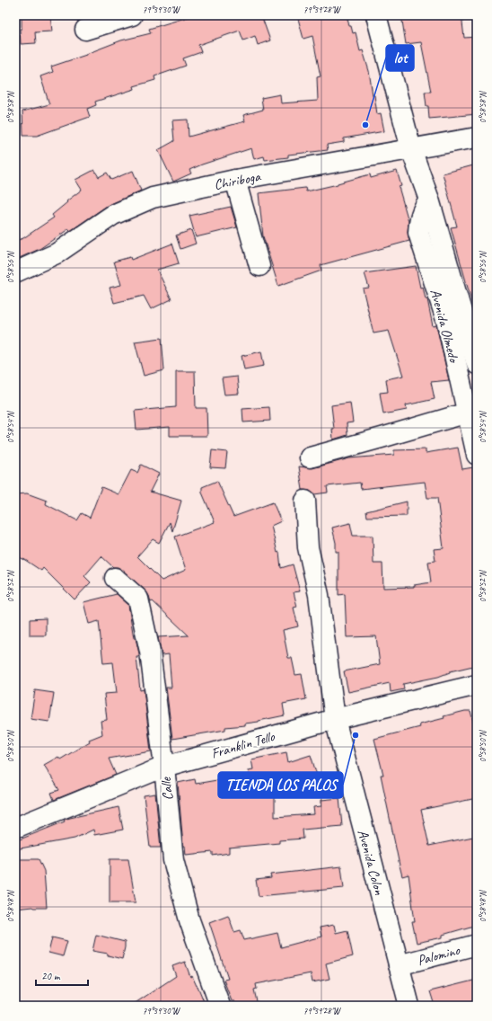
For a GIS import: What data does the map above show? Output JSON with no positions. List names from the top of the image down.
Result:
{
  "streets": {
    "street": [
      "Chiriboga",
      "Avenida Olmedo",
      "Franklin Tello",
      "Calle",
      "Avenida Colon",
      "Palomino"
    ]
  },
  "crossings": [
    ["Chiriboga", "Avenida Olmedo"],
    ["Franklin Tello", "Calle"],
    ["Franklin Tello", "Avenida Colon"],
    ["Avenida Colon", "Palomino"]
  ],
  "places": ["lot", "TIENDA LOS PALOS"],
  "scale_bar": "20 m",
  "coordinates": [
    "79°39'30\"W",
    "79°39'28\"W",
    "0°58'58\"N",
    "0°58'56\"N",
    "0°58'54\"N",
    "0°58'52\"N",
    "0°58'50\"N",
    "0°58'48\"N"
  ]
}
